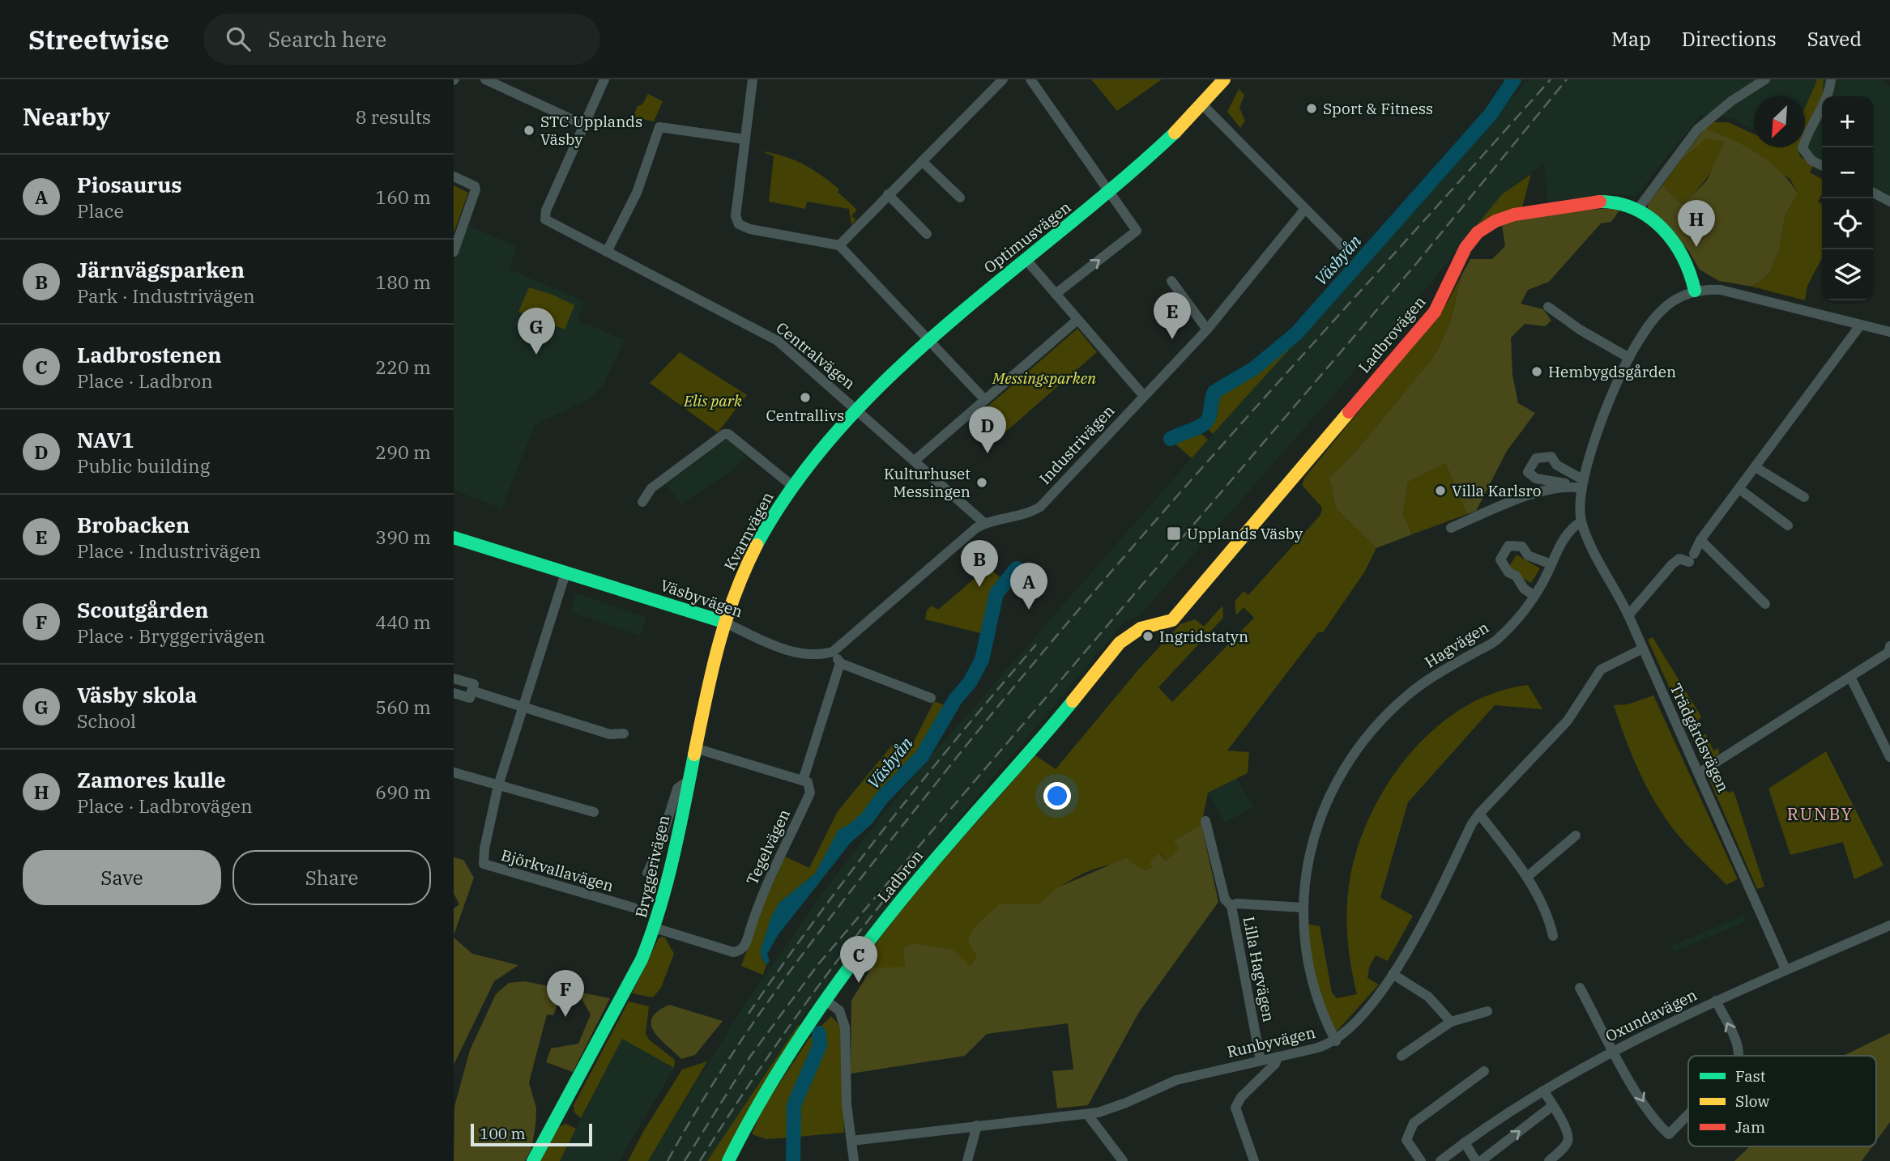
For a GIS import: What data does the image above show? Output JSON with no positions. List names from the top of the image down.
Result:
{
  "streets": {
    "street": [
      "Optimusvägen",
      "Ladbrovägen",
      "Centralvägen",
      "Industrivägen",
      "Kvarnvägen",
      "Väsbyvägen",
      "Hagvägen",
      "Trädgårdsvägen",
      "Tegelvägen",
      "Bryggerivägen",
      "Björkvallavägen",
      "Ladbron",
      "Lilla Hagvägen",
      "Oxundavägen",
      "Runbyvägen"
    ]
  },
  "crossings": [
    ["Optimusvägen", "Centralvägen"],
    ["Optimusvägen", "Kvarnvägen"],
    ["Ladbrovägen", "Ladbron"],
    ["Centralvägen", "Industrivägen"],
    ["Centralvägen", "Kvarnvägen"],
    ["Industrivägen", "Väsbyvägen"],
    ["Kvarnvägen", "Väsbyvägen"],
    ["Kvarnvägen", "Bryggerivägen"],
    ["Väsbyvägen", "Bryggerivägen"],
    ["Väsbyvägen", "Björkvallavägen"],
    ["Hagvägen", "Trädgårdsvägen"],
    ["Hagvägen", "Runbyvägen"],
    ["Trädgårdsvägen", "Oxundavägen"],
    ["Trädgårdsvägen", "Runbyvägen"],
    ["Tegelvägen", "Bryggerivägen"],
    ["Lilla Hagvägen", "Runbyvägen"]
  ],
  "districts": ["RUNBY"],
  "water": ["Väsbyån"],
  "parks": ["Messingsparken", "Elis park"],
  "places": {
    "other": [
      "Sport & Fitness",
      "STC Upplands Väsby",
      "Hembygdsgården",
      "Centrallivs",
      "Kulturhuset Messingen",
      "Villa Karlsro",
      "Ingridstatyn"
    ],
    "transit": ["Upplands Väsby"]
  },
  "legend": ["Fast", "Slow", "Jam"],
  "scale_bar": "100 m",
  "north": "bottom left",
  "page": {
    "header": "Streetwise",
    "search": "Search here",
    "nav": ["Map", "Directions", "Saved"],
    "heading": ["Nearby", "8 results"],
    "map_buttons": ["+", "−"],
    "list": [
      {
        "mark": "A",
        "name": "Piosaurus",
        "note": "Place",
        "value": "160 m"
      },
      {
        "mark": "B",
        "name": "Järnvägsparken",
        "note": "Park · Industrivägen",
        "value": "180 m"
      },
      {
        "mark": "C",
        "name": "Ladbrostenen",
        "note": "Place · Ladbron",
        "value": "220 m"
      },
      {
        "mark": "D",
        "name": "NAV1",
        "note": "Public building",
        "value": "290 m"
      },
      {
        "mark": "E",
        "name": "Brobacken",
        "note": "Place · Industrivägen",
        "value": "390 m"
      },
      {
        "mark": "F",
        "name": "Scoutgården",
        "note": "Place · Bryggerivägen",
        "value": "440 m"
      },
      {
        "mark": "G",
        "name": "Väsby skola",
        "note": "School",
        "value": "560 m"
      },
      {
        "mark": "H",
        "name": "Zamores kulle",
        "note": "Place · Ladbrovägen",
        "value": "690 m"
      }
    ],
    "pins": [
      "H",
      "E",
      "G",
      "D",
      "B",
      "A",
      "C",
      "F"
    ],
    "buttons": ["Save", "Share"],
    "scale": "100 m"
  }
}
